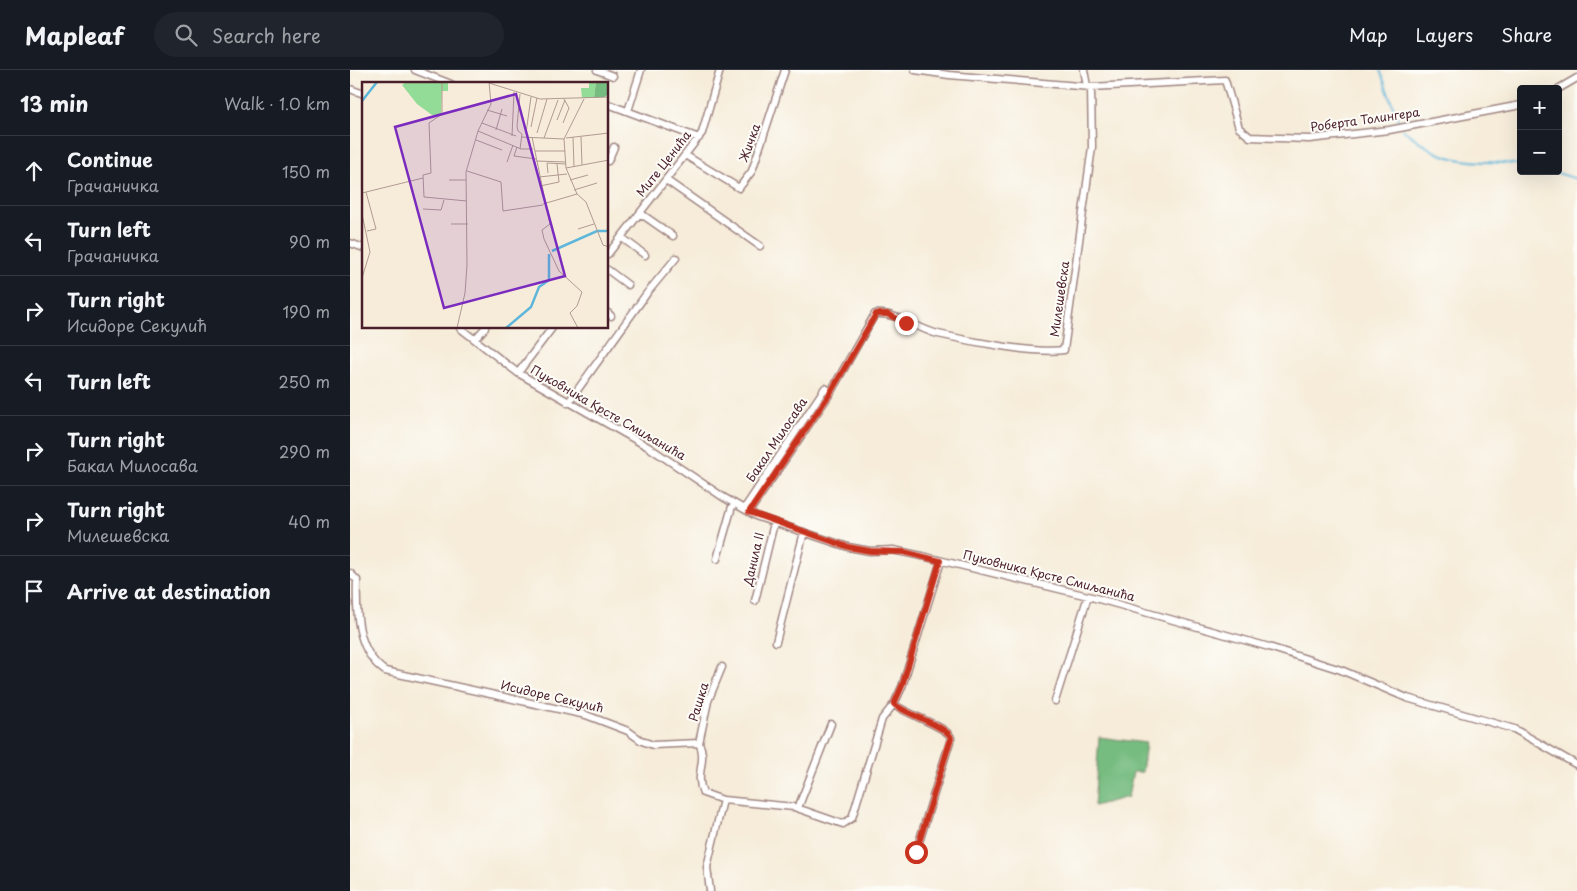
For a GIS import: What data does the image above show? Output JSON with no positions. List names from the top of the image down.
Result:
{
  "streets": {
    "street": [
      "Роберта Толингера",
      "Жичка",
      "Мите Ценића",
      "Милешевска",
      "Пуковника Крсте Смиљанића",
      "Бакал Милосава",
      "Данила II",
      "Исидоре Секулић",
      "Рашка"
    ]
  },
  "crossings": [
    ["Роберта Толингера", "Милешевска"],
    ["Жичка", "Мите Ценића"],
    ["Милешевска", "Бакал Милосава"],
    ["Пуковника Крсте Смиљанића", "Бакал Милосава"],
    ["Пуковника Крсте Смиљанића", "Данила II"],
    ["Исидоре Секулић", "Рашка"]
  ],
  "page": {
    "header": "Mapleaf",
    "search": "Search here",
    "nav": ["Map", "Layers", "Share"],
    "heading": ["13 min", "Walk · 1.0 km"],
    "map_buttons": ["+", "−"],
    "list": [
      ["Continue", "Грачаничка", "150 m"],
      ["Turn left", "Грачаничка", "90 m"],
      ["Turn right", "Исидоре Секулић", "190 m"],
      ["Turn left", "250 m"],
      ["Turn right", "Бакал Милосава", "290 m"],
      ["Turn right", "Милешевска", "40 m"],
      "Arrive at destination"
    ]
  }
}
